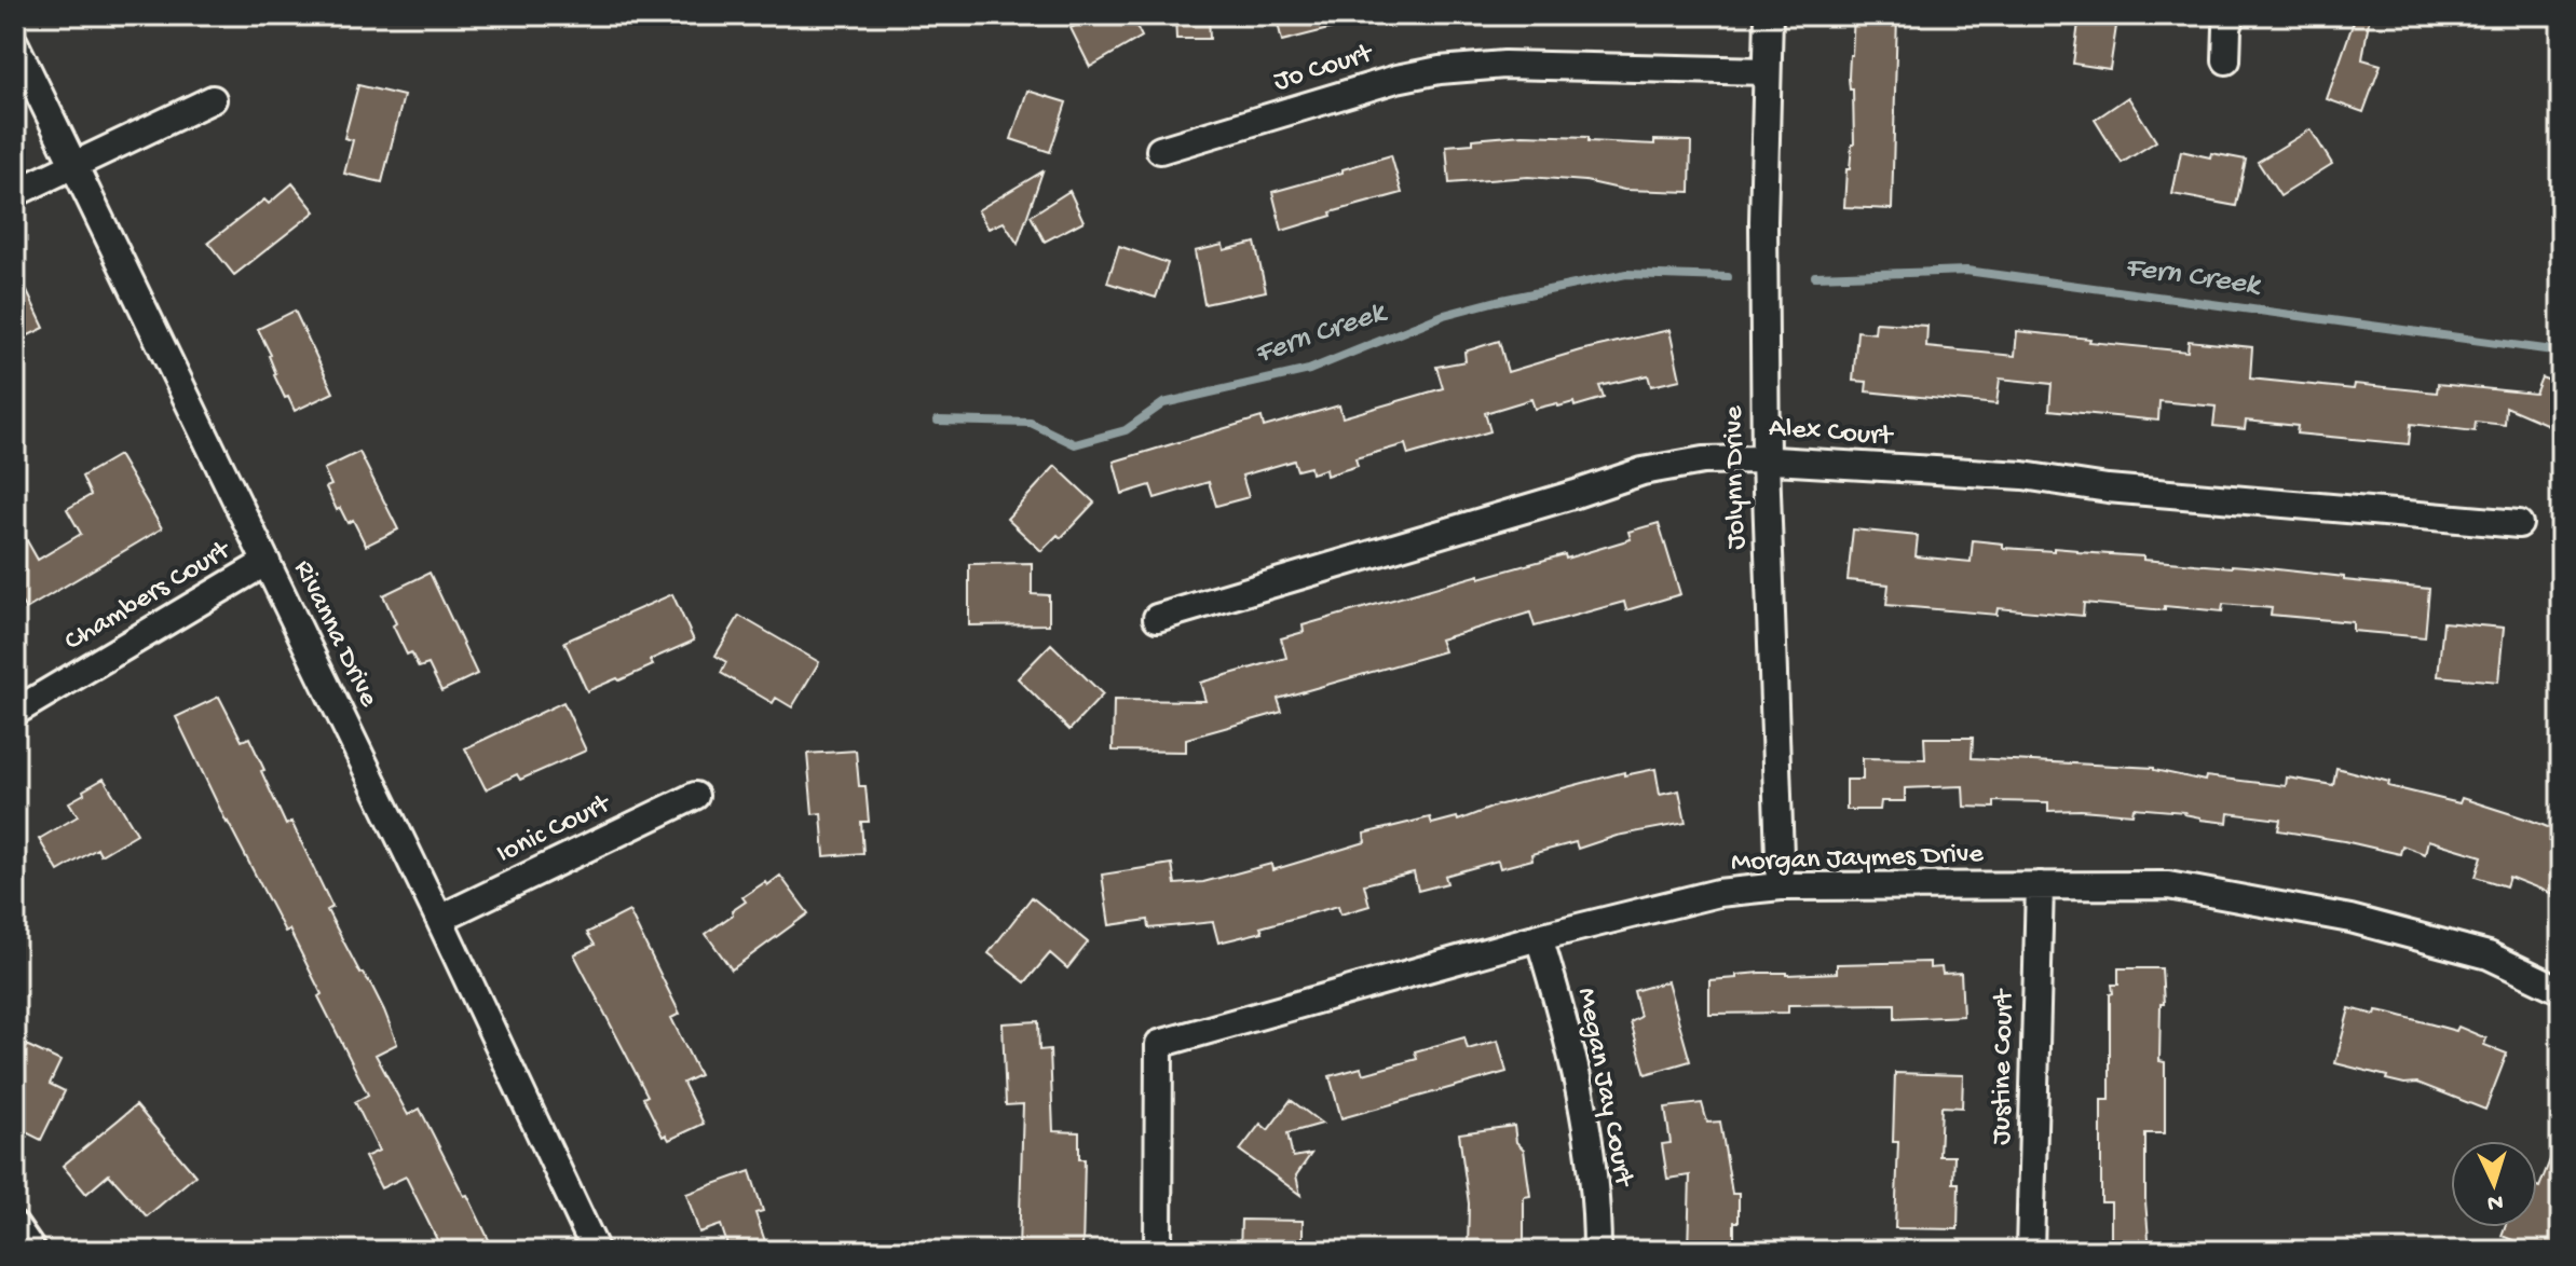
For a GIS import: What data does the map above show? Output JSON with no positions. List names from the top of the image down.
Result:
{
  "streets": {
    "street": [
      "Jo Court",
      "Alex Court",
      "Jolynn Drive",
      "Chambers Court",
      "Rivanna Drive",
      "Ionic Court",
      "Morgan Jaymes Drive",
      "Justine Court",
      "Megan Jay Court"
    ]
  },
  "crossings": [
    ["Jo Court", "Jolynn Drive"],
    ["Alex Court", "Jolynn Drive"],
    ["Jolynn Drive", "Morgan Jaymes Drive"],
    ["Chambers Court", "Rivanna Drive"],
    ["Rivanna Drive", "Ionic Court"],
    ["Morgan Jaymes Drive", "Justine Court"],
    ["Morgan Jaymes Drive", "Megan Jay Court"]
  ],
  "water": ["Fern Creek"],
  "north": "bottom"
}
